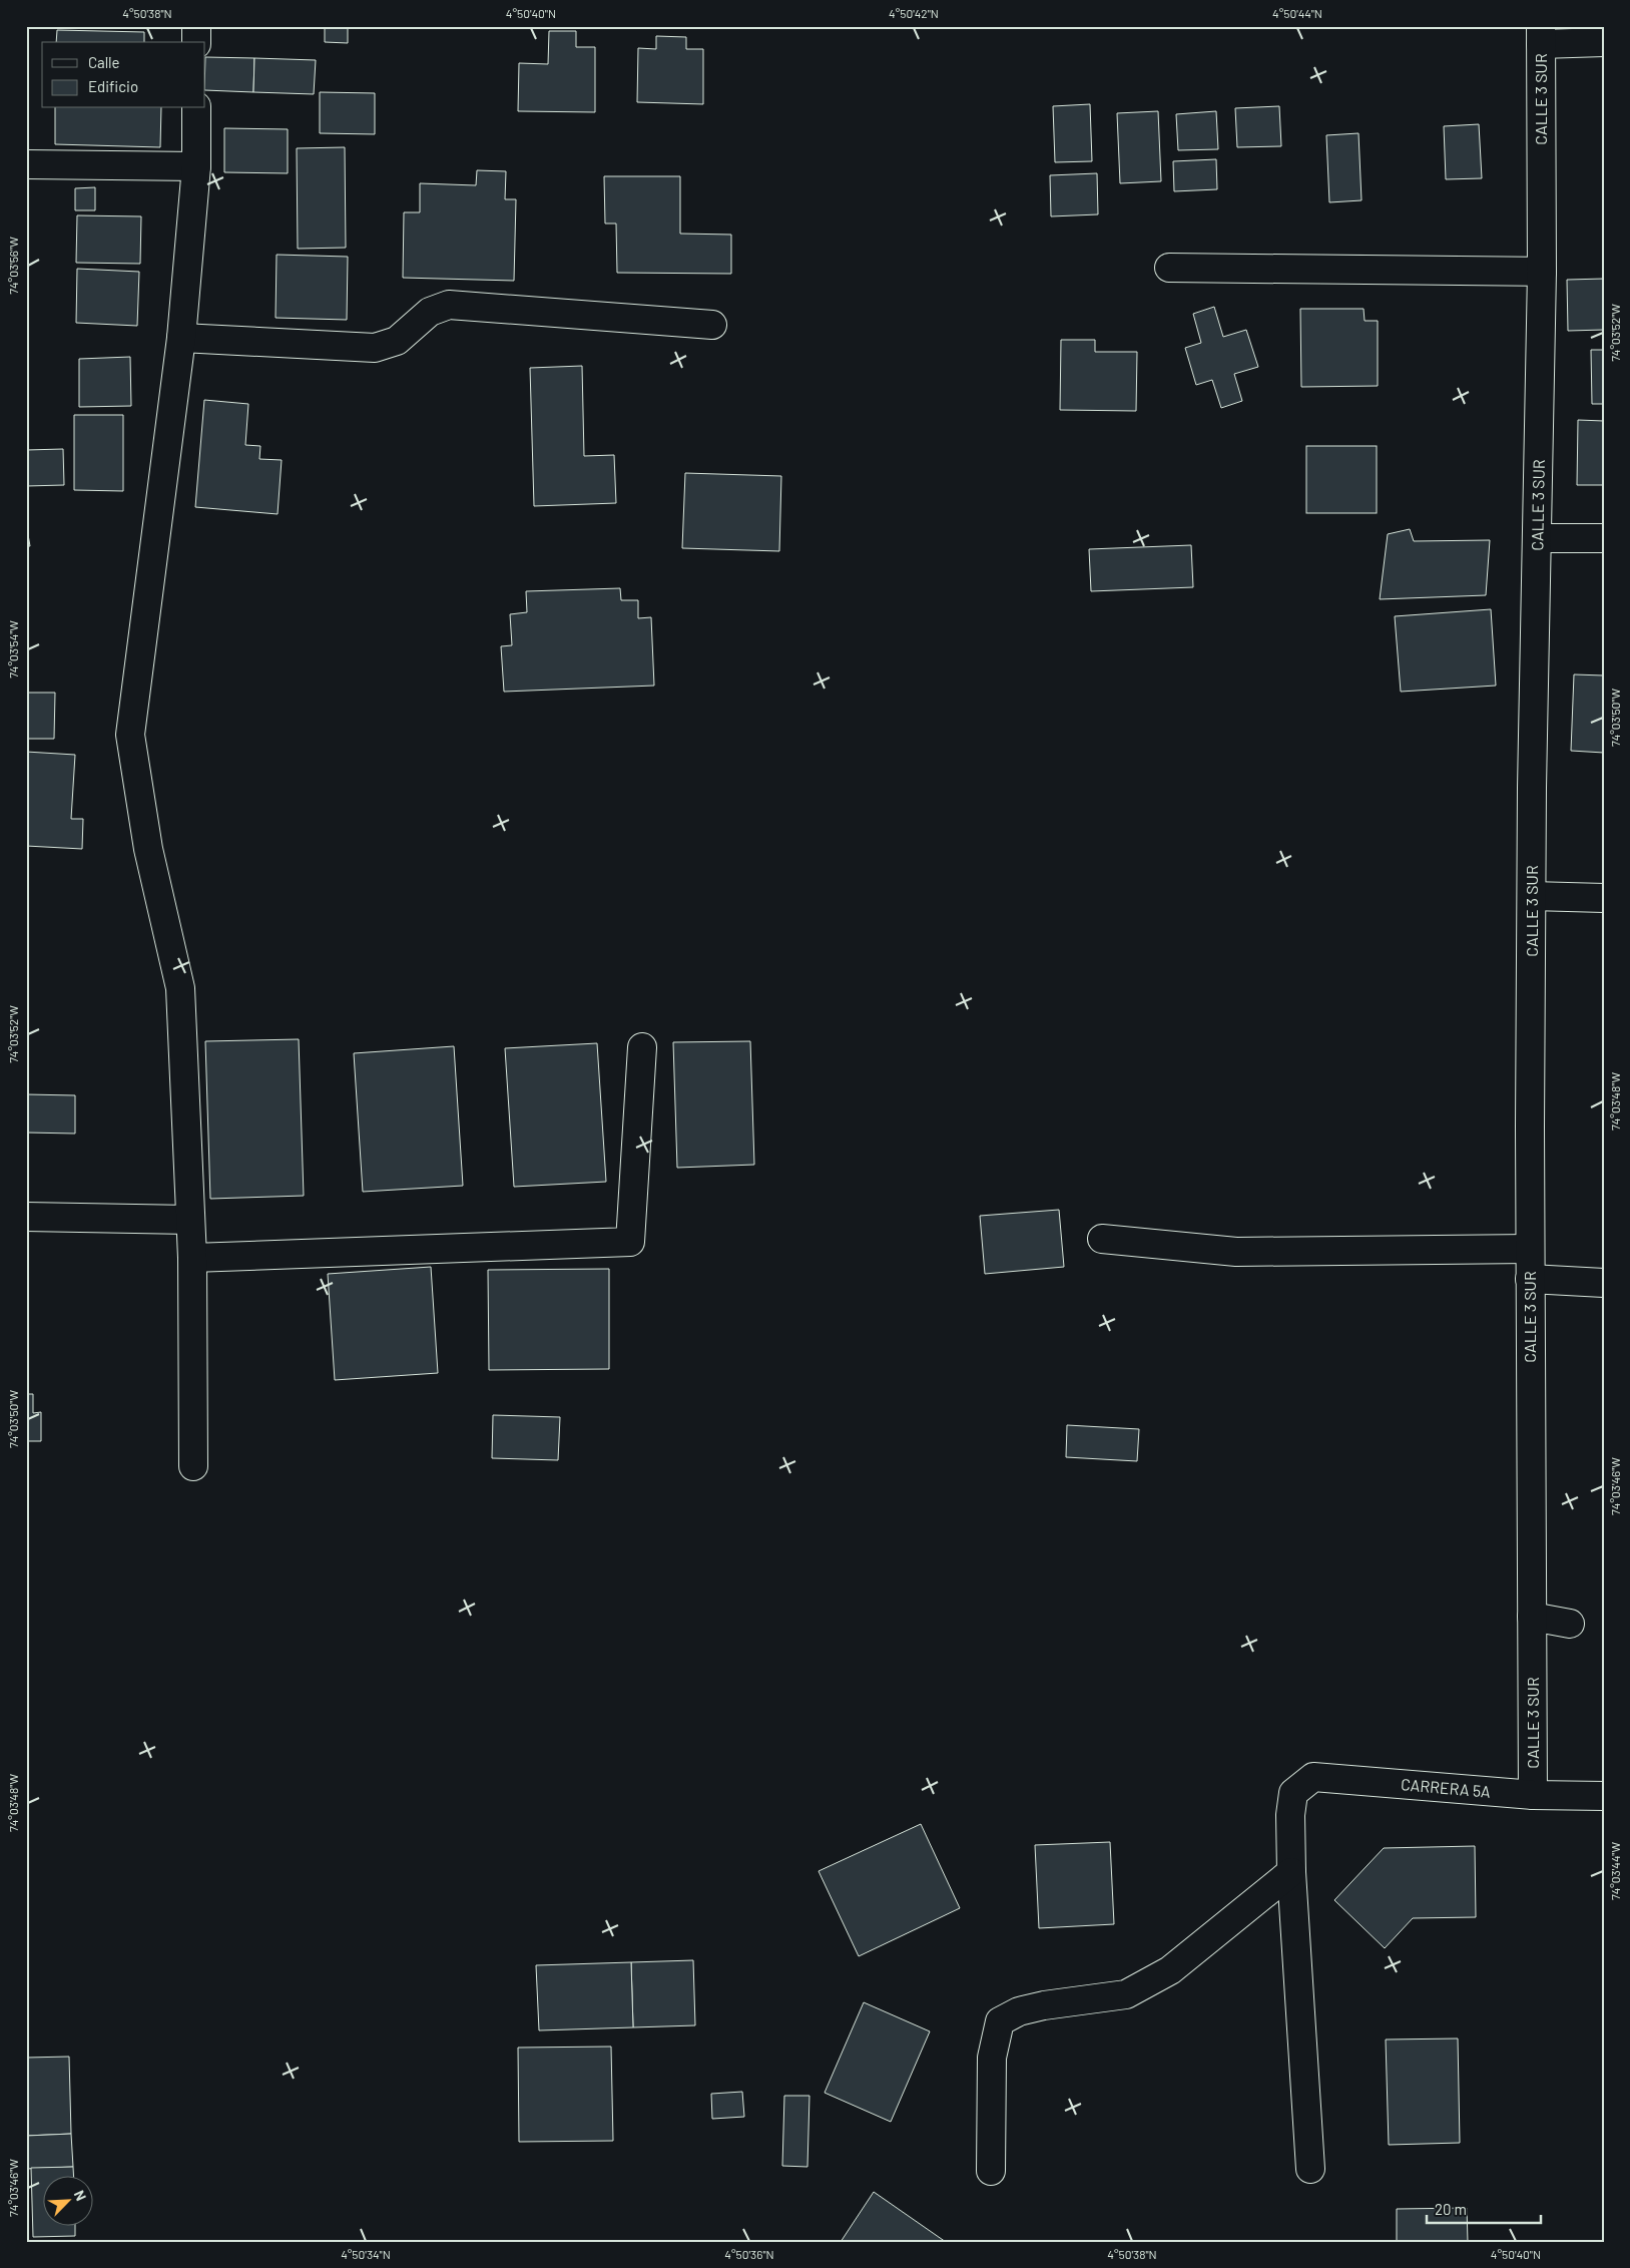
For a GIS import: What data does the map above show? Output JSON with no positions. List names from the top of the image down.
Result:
{
  "streets": {
    "street": ["CALLE 3 SUR", "CARRERA 5A"]
  },
  "crossings": [
    ["CALLE 3 SUR", "CARRERA 5A"]
  ],
  "legend": ["Calle", "Edificio"],
  "scale_bar": "20 m",
  "north": "top right",
  "coordinates": [
    "4°50'38\"N",
    "4°50'40\"N",
    "4°50'42\"N",
    "4°50'44\"N",
    "74°03'56\"W",
    "74°03'52\"W",
    "74°03'54\"W",
    "74°03'50\"W",
    "74°03'48\"W",
    "74°03'46\"W",
    "74°03'44\"W",
    "4°50'34\"N",
    "4°50'36\"N"
  ]
}
